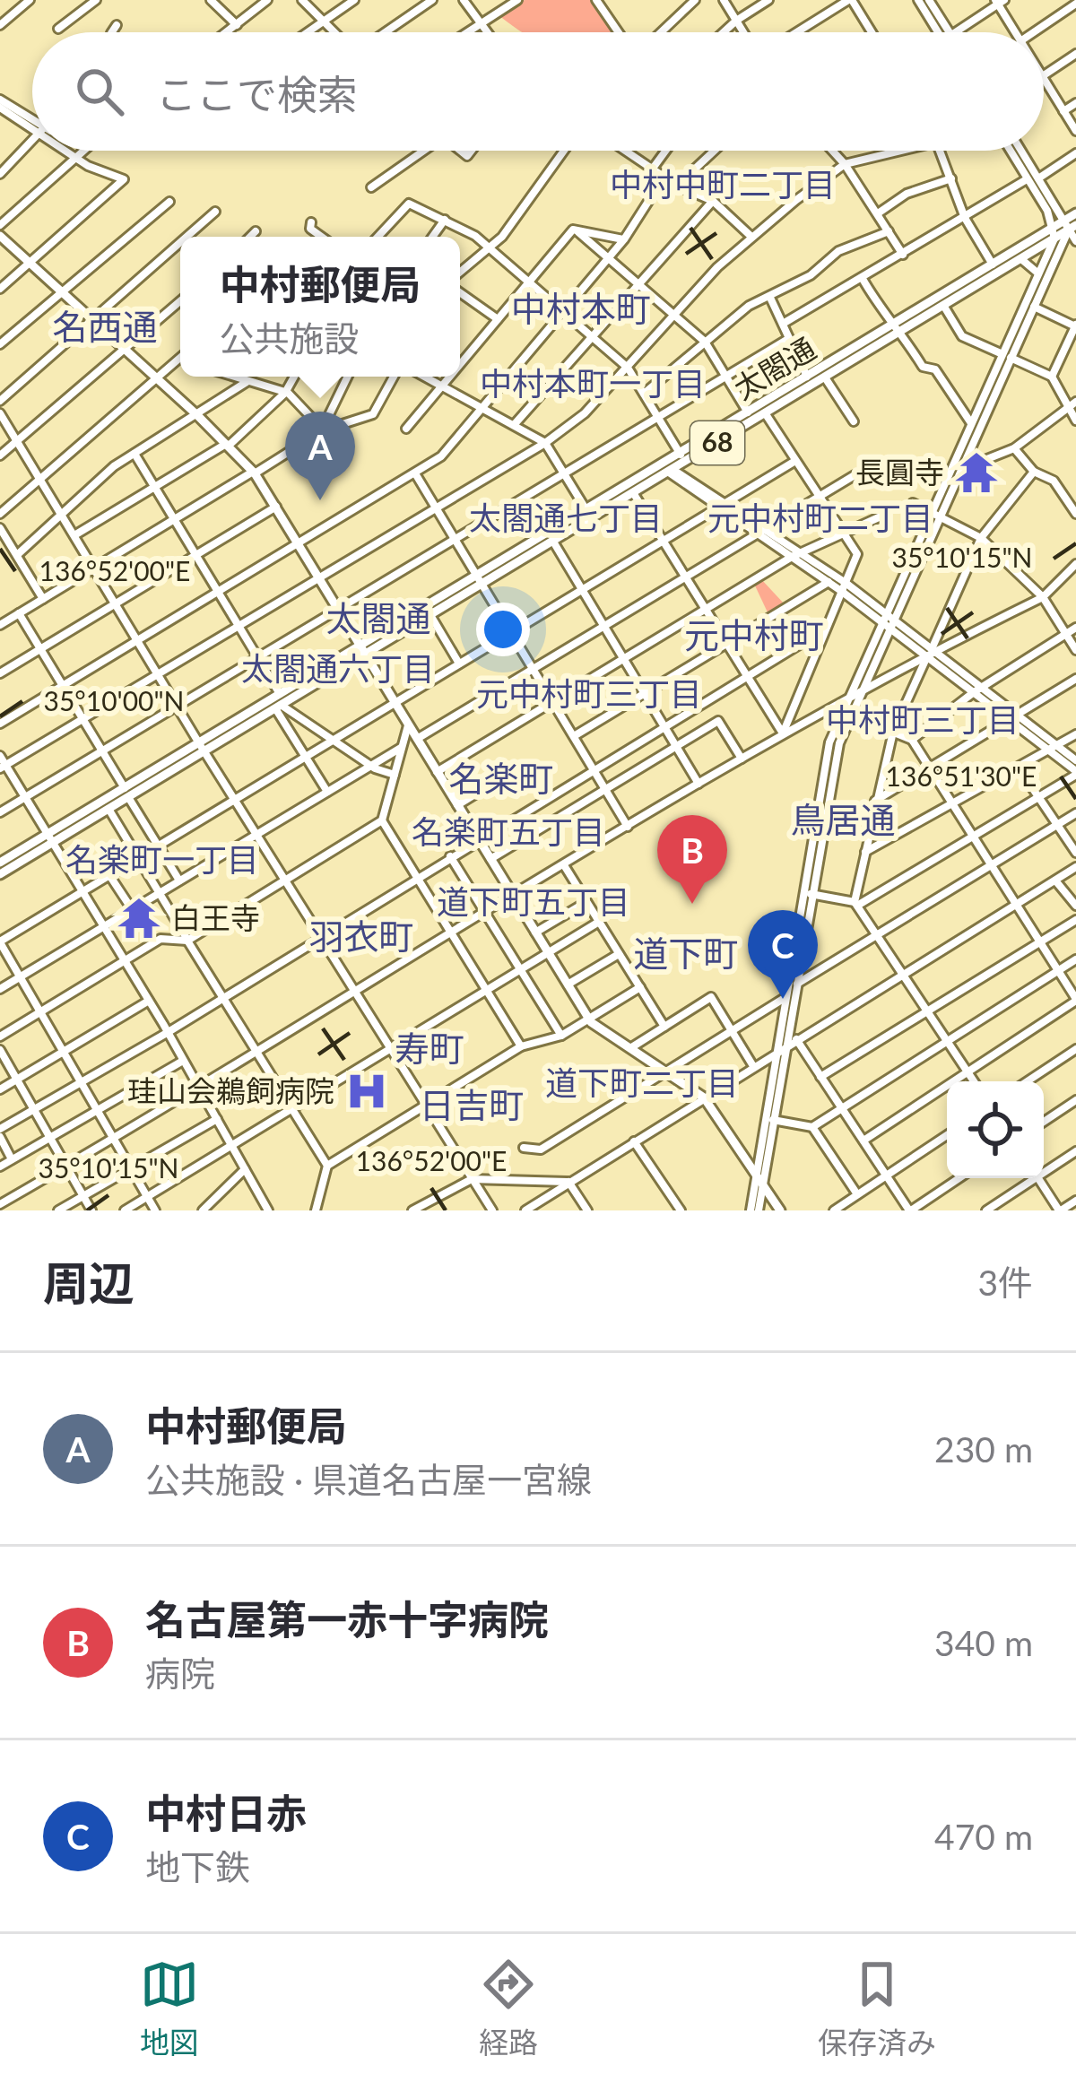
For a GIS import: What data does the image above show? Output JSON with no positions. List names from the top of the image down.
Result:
{
  "streets": {
    "main road": ["太閤通", "68"]
  },
  "districts": [
    "中村中町二丁目",
    "中村本町",
    "名西通",
    "中村本町一丁目",
    "太閤通七丁目",
    "元中村町二丁目",
    "太閤通",
    "元中村町",
    "太閤通六丁目",
    "元中村町三丁目",
    "中村町三丁目",
    "名楽町",
    "鳥居通",
    "名楽町五丁目",
    "名楽町一丁目",
    "道下町五丁目",
    "羽衣町",
    "道下町",
    "寿町",
    "道下町二丁目",
    "日吉町"
  ],
  "places": {
    "temple": ["長圓寺", "白王寺"],
    "hospital": ["珪山会鵜飼病院"]
  },
  "page": {
    "search": "ここで検索",
    "popup": ["中村郵便局", "公共施設"],
    "pins": ["A", "B", "C"],
    "heading": ["周辺", "3件"],
    "list": [
      {
        "mark": "A",
        "name": "中村郵便局",
        "note": "公共施設 · 県道名古屋一宮線",
        "value": "230 m"
      },
      {
        "mark": "B",
        "name": "名古屋第一赤十字病院",
        "note": "病院",
        "value": "340 m"
      },
      {
        "mark": "C",
        "name": "中村日赤",
        "note": "地下鉄",
        "value": "470 m"
      }
    ],
    "nav": ["地図", "経路", "保存済み"]
  },
  "coordinates": [
    "35°10'15\"N",
    "136°52'00\"E",
    "35°10'00\"N",
    "136°51'30\"E"
  ]
}
